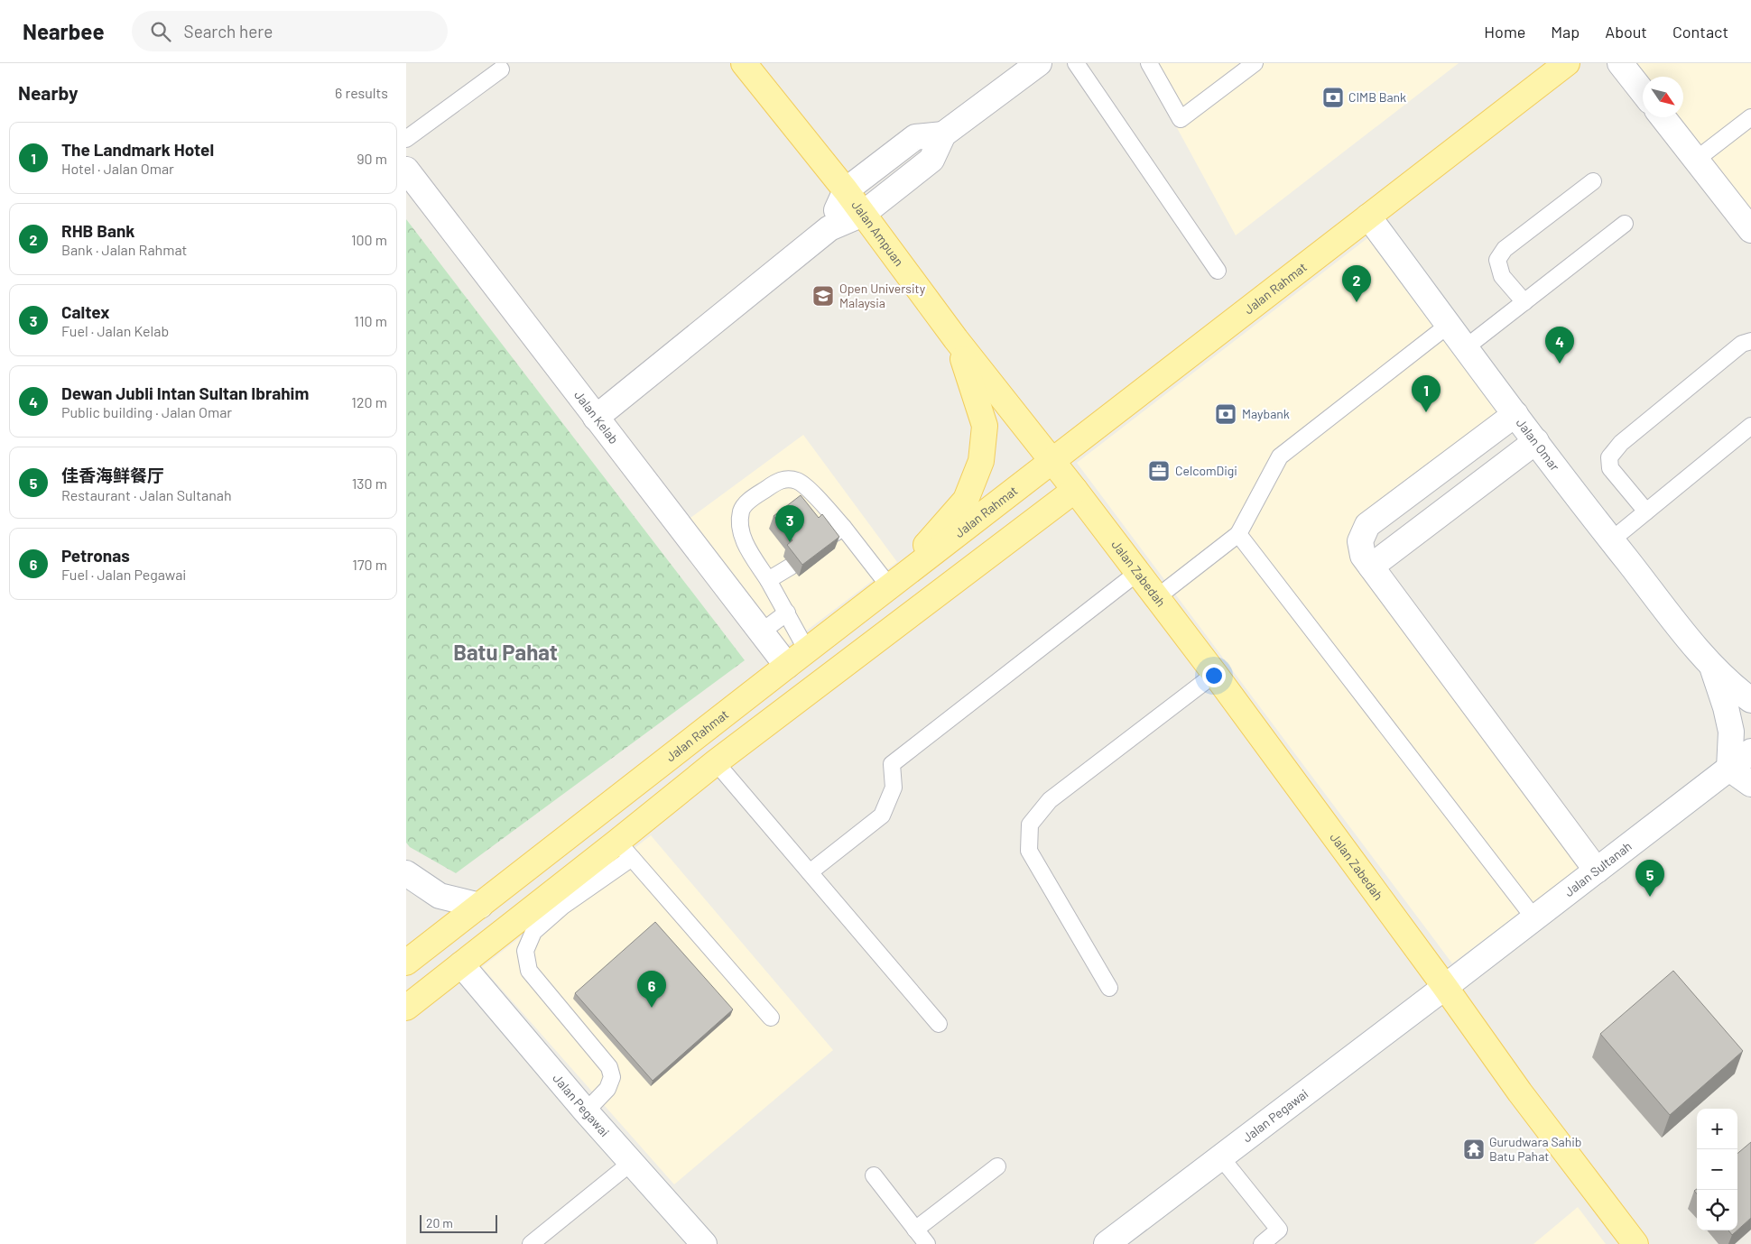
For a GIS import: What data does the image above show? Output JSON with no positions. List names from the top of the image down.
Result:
{
  "streets": {
    "main road": ["Jalan Ampuan", "Jalan Rahmat", "Jalan Zabedah"],
    "street": [
      "Jalan Kelab",
      "Jalan Omar",
      "Jalan Sultanah",
      "Jalan Pegawai"
    ]
  },
  "crossings": [
    ["Jalan Ampuan", "Jalan Rahmat"],
    ["Jalan Ampuan", "Jalan Zabedah"],
    ["Jalan Rahmat", "Jalan Kelab"],
    ["Jalan Rahmat", "Jalan Omar"],
    ["Jalan Zabedah", "Jalan Sultanah"],
    ["Jalan Zabedah", "Jalan Pegawai"],
    ["Jalan Sultanah", "Jalan Pegawai"]
  ],
  "districts": ["Batu Pahat"],
  "places": {
    "bank": ["CIMB Bank", "Maybank"],
    "school or university": ["Open University Malaysia"],
    "office": ["CelcomDigi"],
    "temple": ["Gurudwara Sahib Batu Pahat"]
  },
  "scale_bar": "20 m",
  "north": "bottom right",
  "page": {
    "header": "Nearbee",
    "search": "Search here",
    "nav": [
      "Home",
      "Map",
      "About",
      "Contact"
    ],
    "heading": ["Nearby", "6 results"],
    "list": [
      {
        "mark": "1",
        "name": "The Landmark Hotel",
        "note": "Hotel · Jalan Omar",
        "value": "90 m"
      },
      {
        "mark": "2",
        "name": "RHB Bank",
        "note": "Bank · Jalan Rahmat",
        "value": "100 m"
      },
      {
        "mark": "3",
        "name": "Caltex",
        "note": "Fuel · Jalan Kelab",
        "value": "110 m"
      },
      {
        "mark": "4",
        "name": "Dewan Jubli Intan Sultan Ibrahim",
        "note": "Public building · Jalan Omar",
        "value": "120 m"
      },
      {
        "mark": "5",
        "name": "佳香海鲜餐厅",
        "note": "Restaurant · Jalan Sultanah",
        "value": "130 m"
      },
      {
        "mark": "6",
        "name": "Petronas",
        "note": "Fuel · Jalan Pegawai",
        "value": "170 m"
      }
    ],
    "pins": [
      "2",
      "4",
      "1",
      "3",
      "5",
      "6"
    ],
    "map_buttons": ["+", "−"],
    "scale": "20 m"
  }
}
